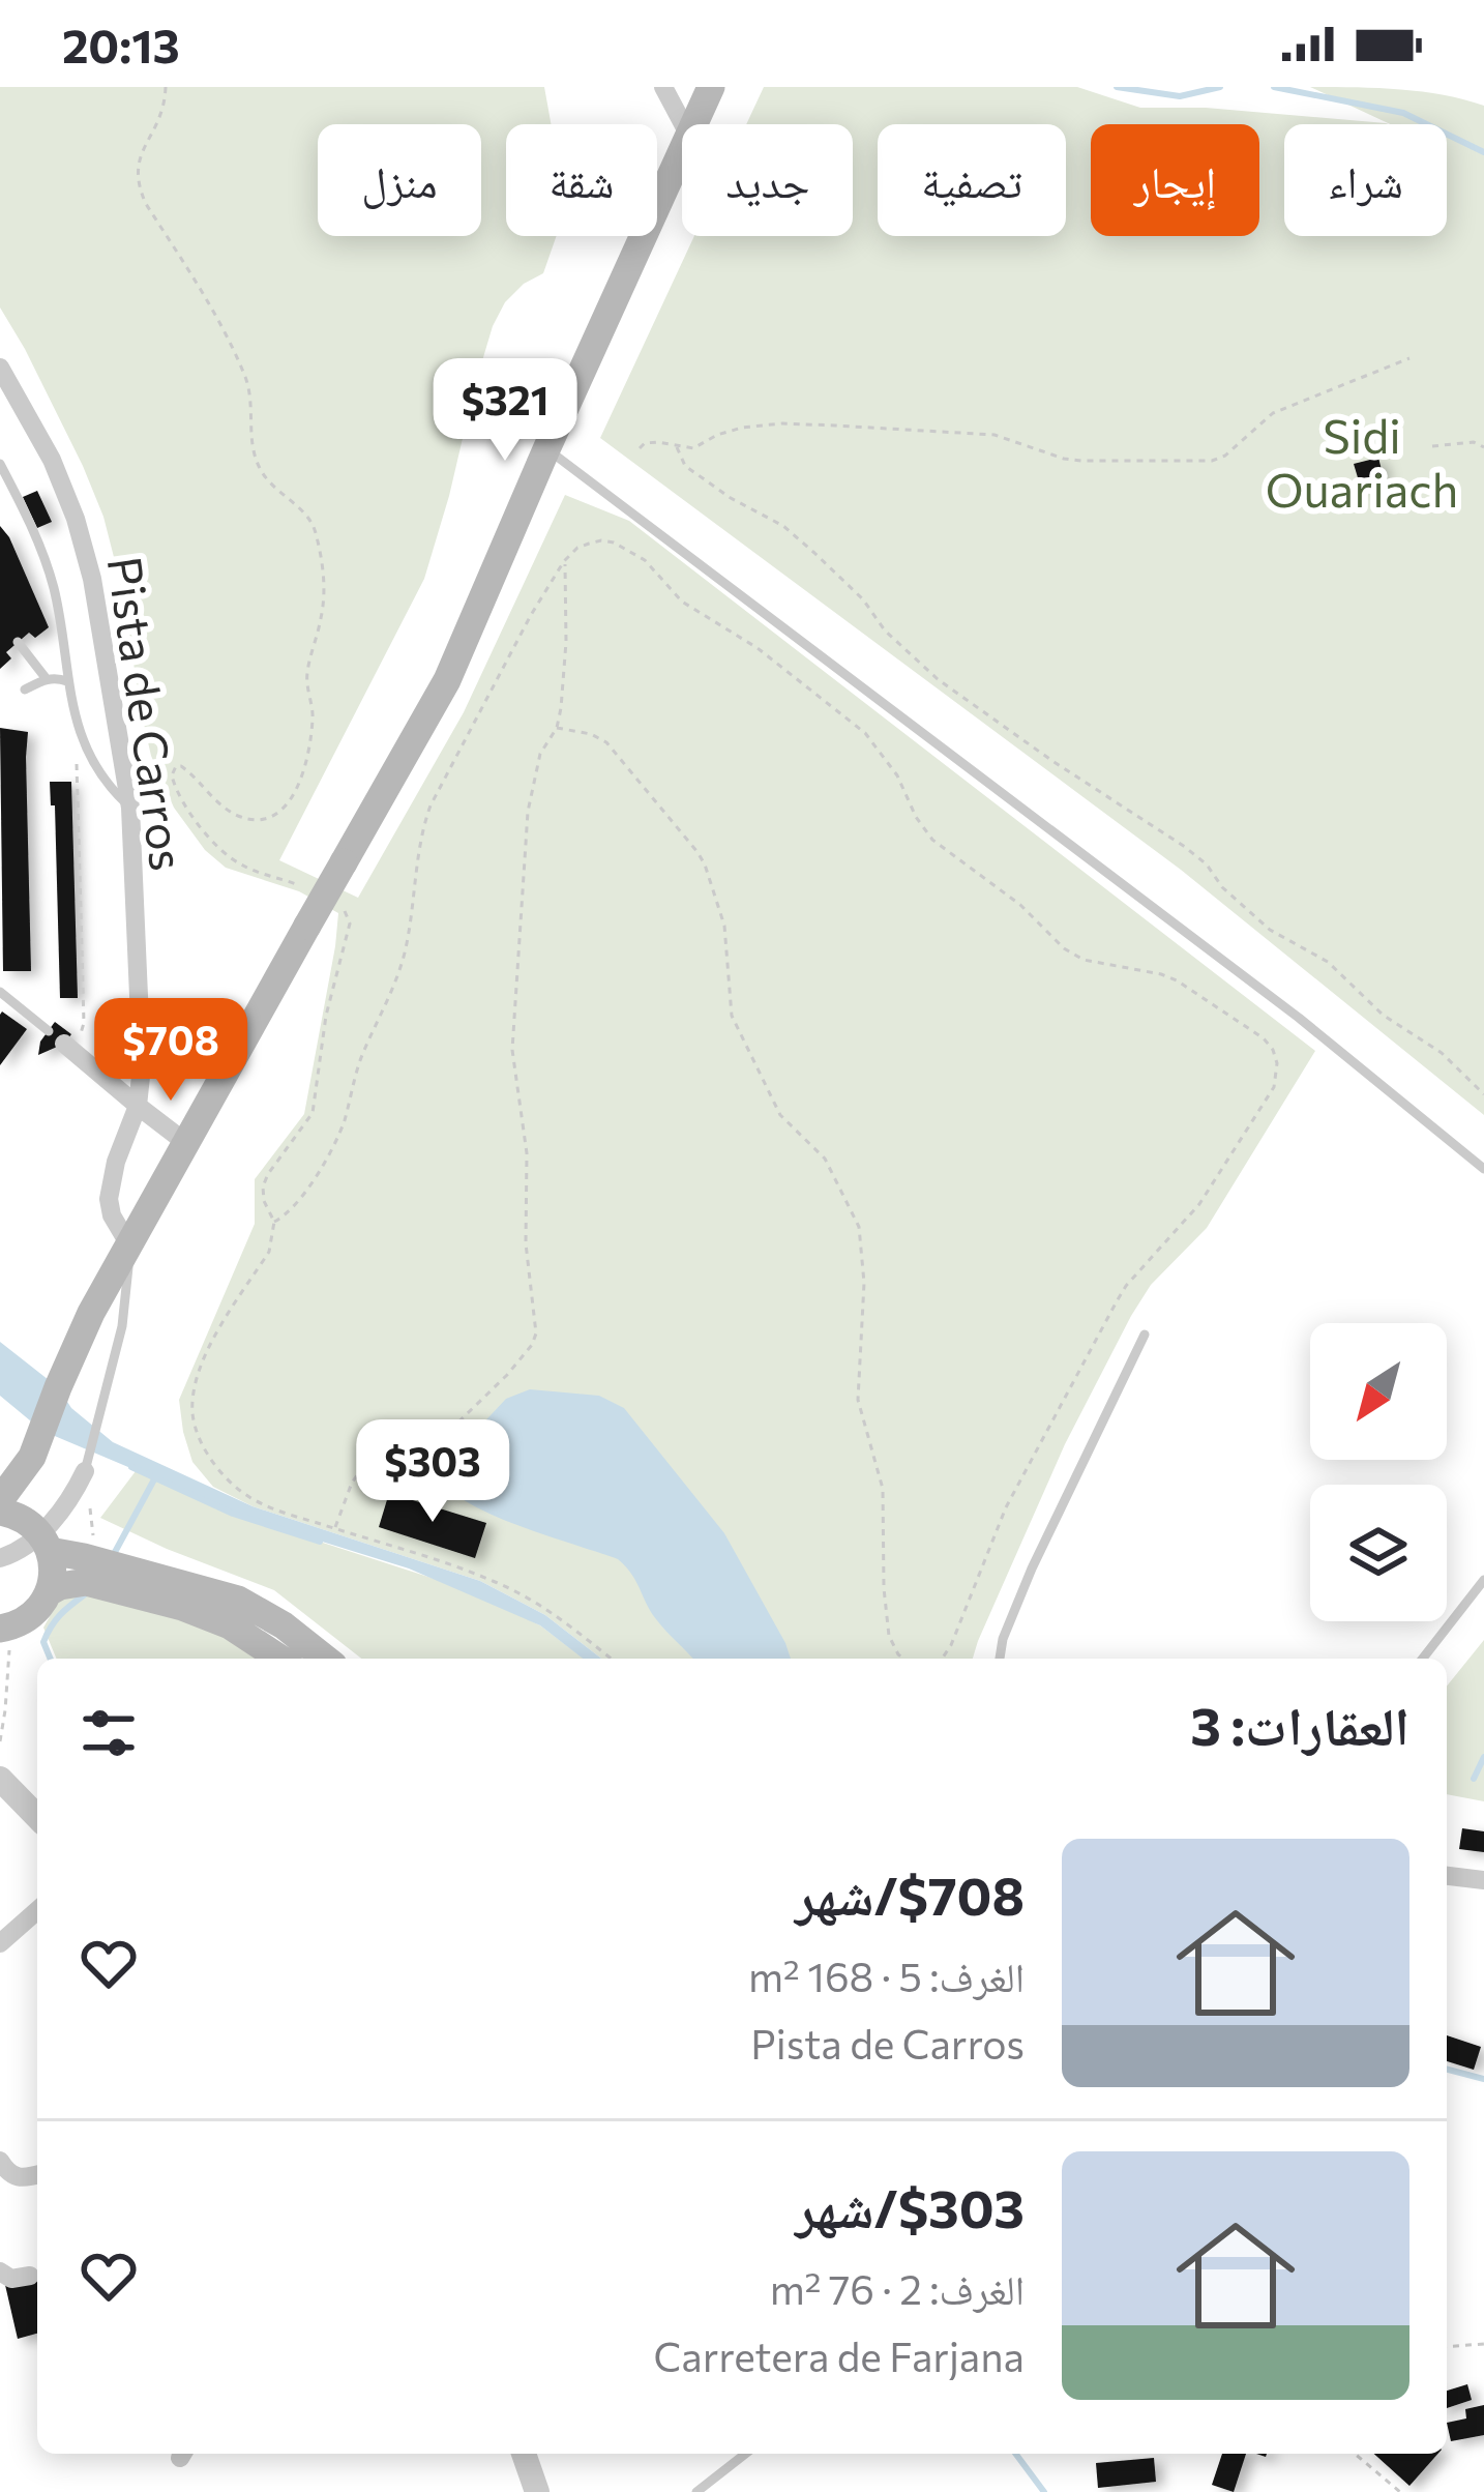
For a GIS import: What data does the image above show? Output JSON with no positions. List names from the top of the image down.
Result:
{
  "streets": {
    "street": ["Pista de Carros"]
  },
  "parks": ["Sidi Ouariach"],
  "north": "bottom left",
  "page": {
    "status": "20:13",
    "chip": [
      "شراء",
      "إيجار",
      "تصفية",
      "جديد",
      "شقة",
      "منزل"
    ],
    "price": ["$321", "$708", "$303"],
    "heading": "العقارات: 3",
    "list": [
      {
        "name": "$708/شهر",
        "note": "الغرف: 5 · 168 m² · Pista de Carros"
      },
      {
        "name": "$303/شهر",
        "note": "الغرف: 2 · 76 m² · Carretera de Farjana"
      }
    ]
  }
}
